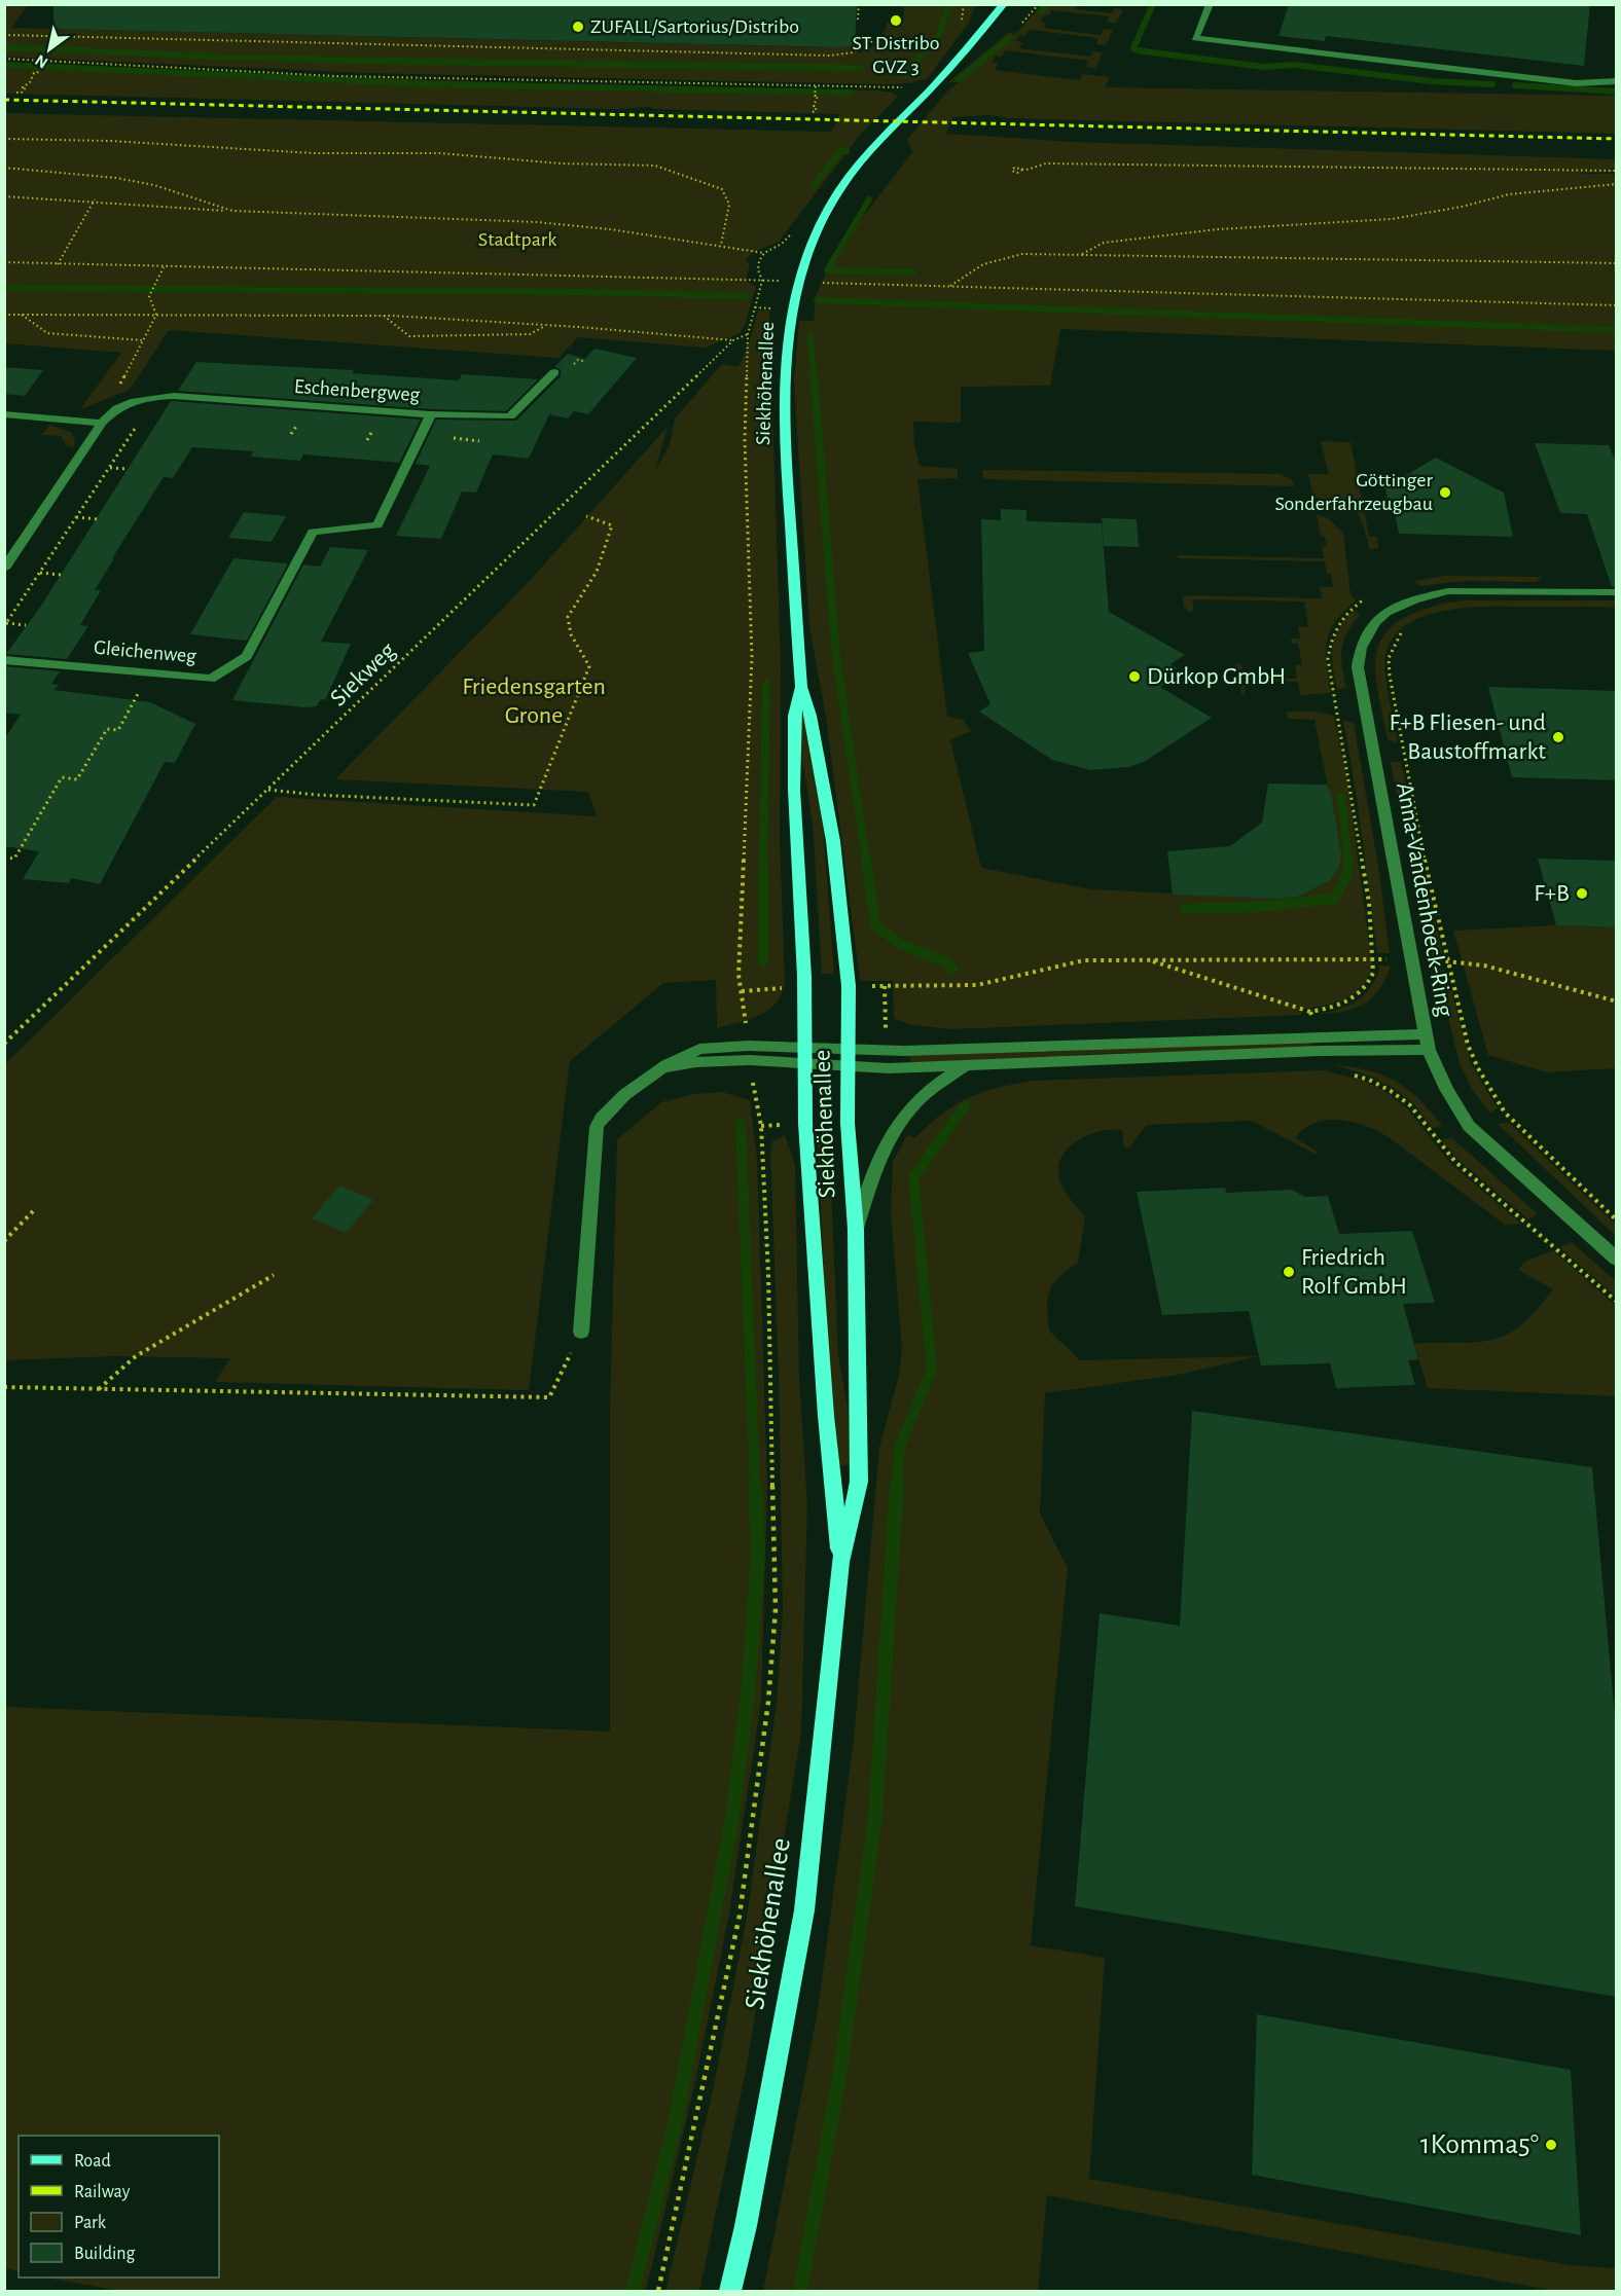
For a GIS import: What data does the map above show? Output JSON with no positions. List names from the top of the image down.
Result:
{
  "streets": {
    "main road": ["Siekhöhenallee"],
    "street": ["Eschenbergweg", "Gleichenweg", "Anna-Vandenhoeck-Ring"],
    "path": ["Siekweg"]
  },
  "crossings": [
    ["Siekhöhenallee", "Anna-Vandenhoeck-Ring"],
    ["Eschenbergweg", "Gleichenweg"]
  ],
  "parks": ["Stadtpark", "Friedensgarten Grone"],
  "places": [
    "ST Distribo GVZ 3",
    "ZUFALL/Sartorius/Distribo",
    "Göttinger Sonderfahrzeugbau",
    "Dürkop GmbH",
    "F+B Fliesen- und Baustoffmarkt",
    "F+B",
    "Friedrich Rolf GmbH",
    "1Komma5°"
  ],
  "legend": [
    "Road",
    "Railway",
    "Park",
    "Building"
  ],
  "north": "bottom left"
}
